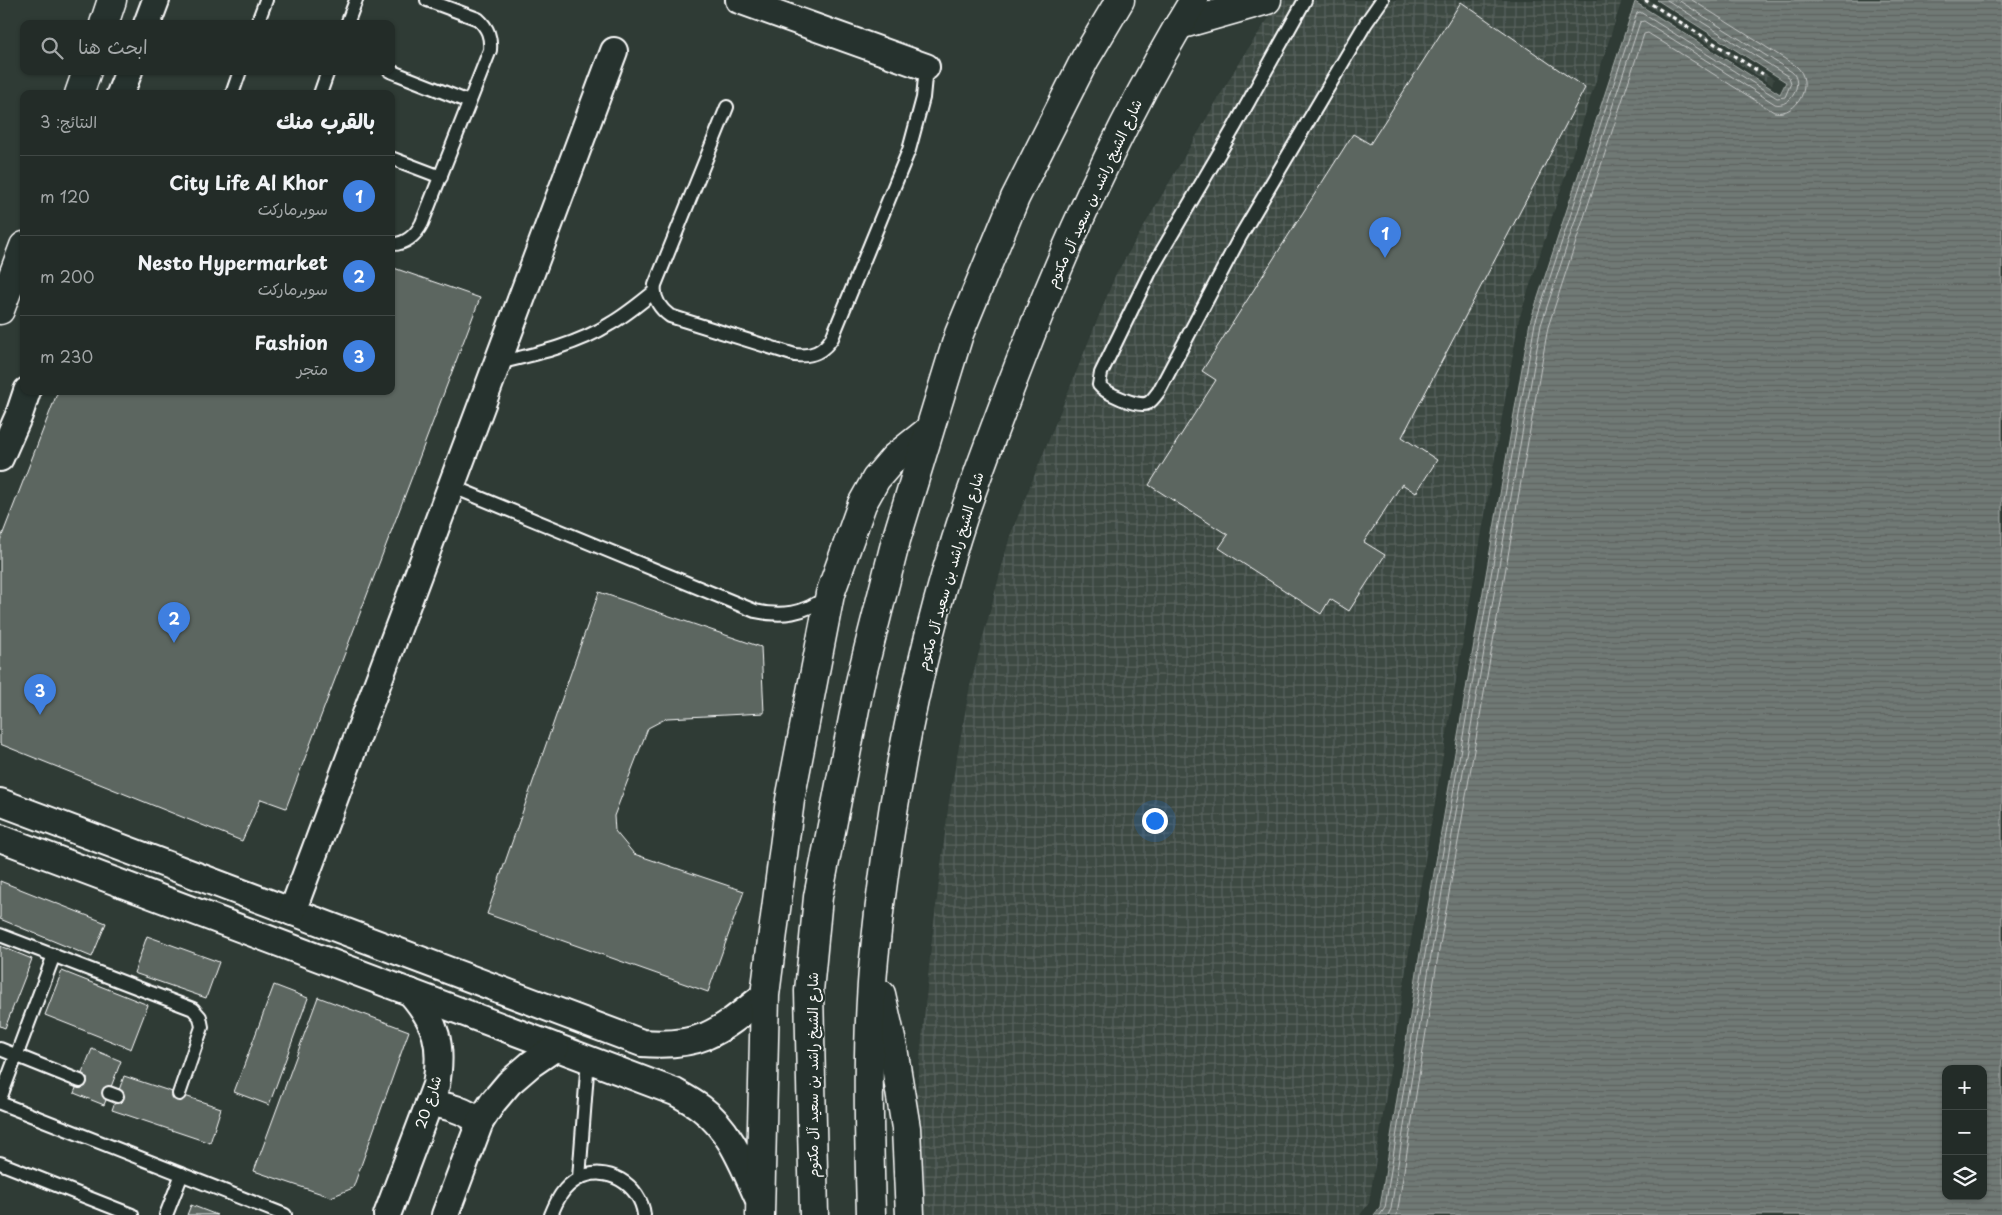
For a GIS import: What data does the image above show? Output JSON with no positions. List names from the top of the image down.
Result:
{
  "streets": {
    "main road": ["شارع الشيخ راشد بن سعيد آل مكتوم"],
    "street": ["شارع 20"]
  },
  "page": {
    "search": "ابحث هنا",
    "heading": ["بالقرب منك", "النتائج: 3"],
    "list": [
      {
        "mark": "1",
        "name": "City Life Al Khor",
        "note": "سوبرماركت",
        "value": "120 m"
      },
      {
        "mark": "2",
        "name": "Nesto Hypermarket",
        "note": "سوبرماركت",
        "value": "200 m"
      },
      {
        "mark": "3",
        "name": "Fashion",
        "note": "متجر",
        "value": "230 m"
      }
    ],
    "pins": ["1", "2", "3"],
    "map_buttons": ["+", "−"]
  }
}
